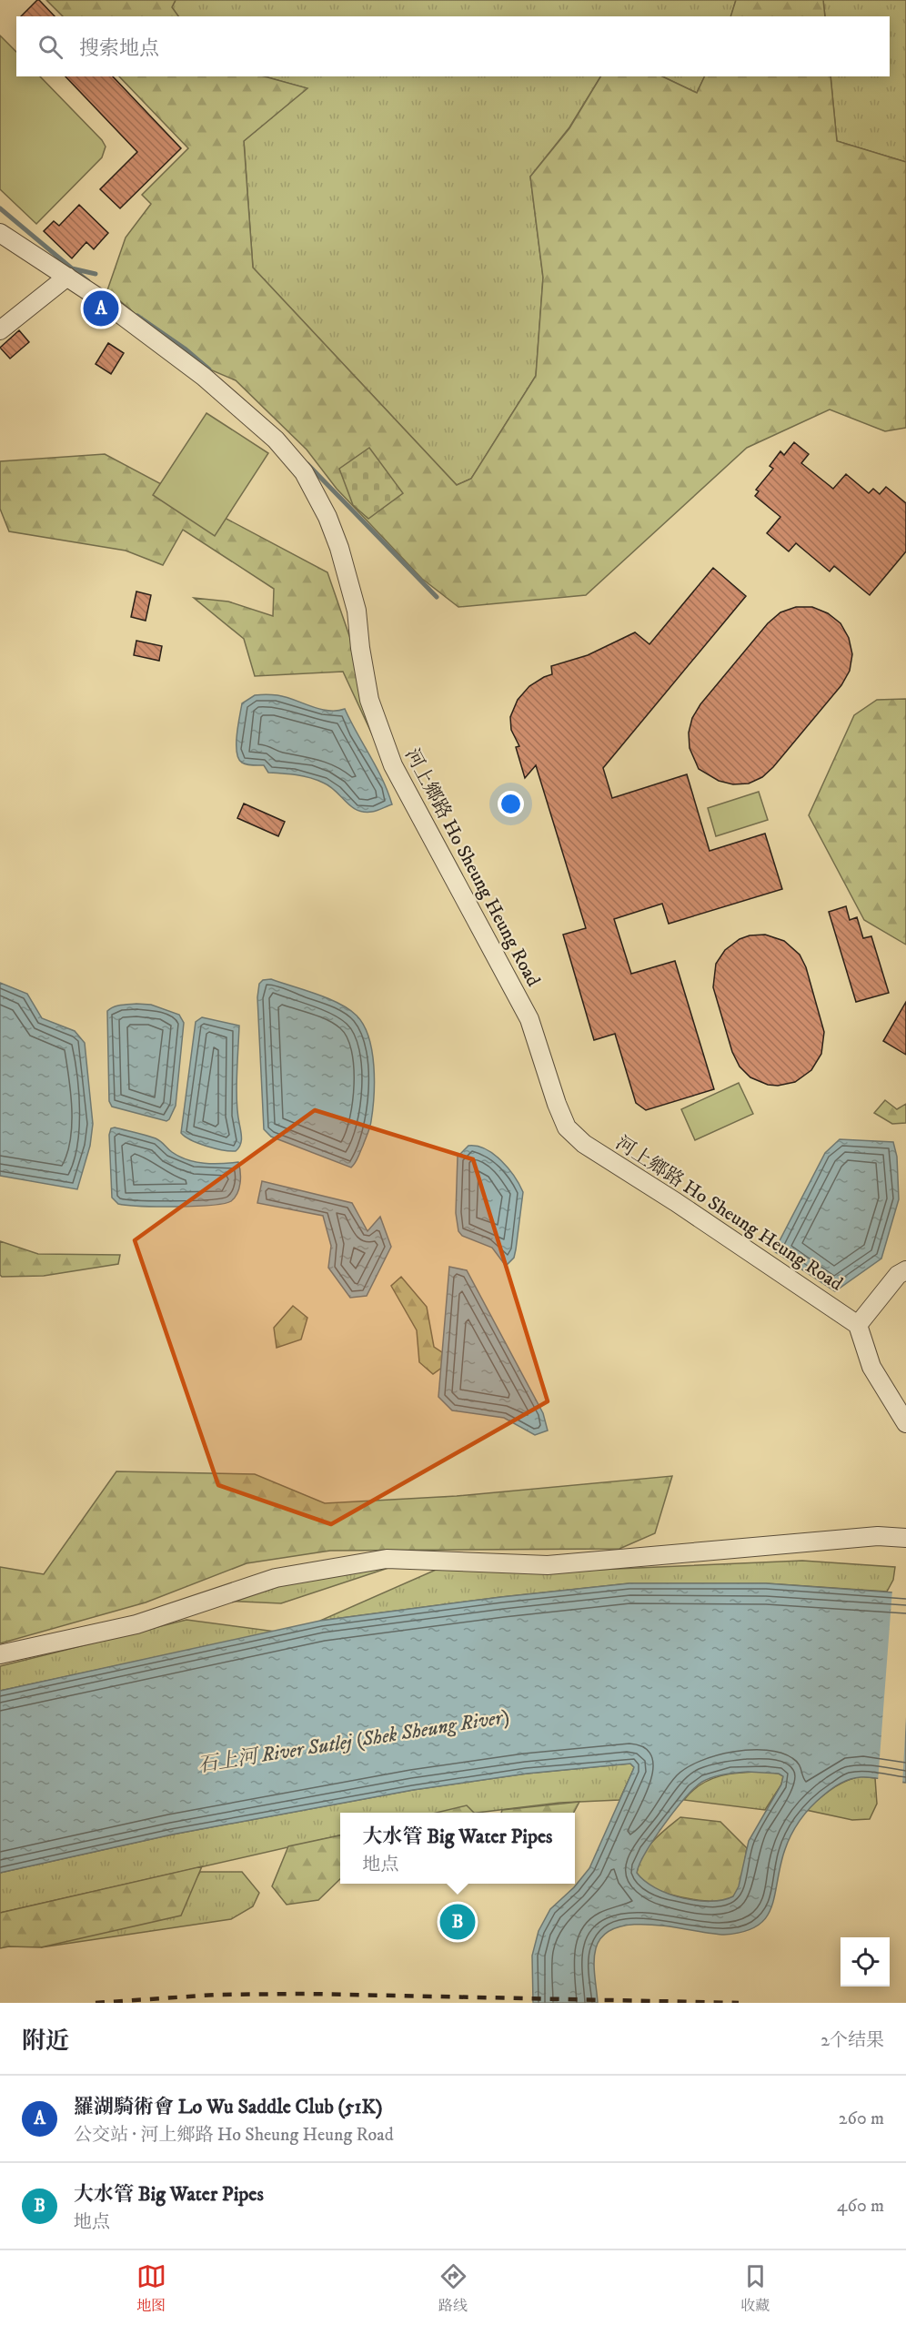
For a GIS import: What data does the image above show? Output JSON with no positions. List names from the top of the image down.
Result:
{
  "streets": {
    "street": ["河上鄉路 Ho Sheung Heung Road"]
  },
  "water": ["石上河 River Sutlej (Shek Sheung River)"],
  "page": {
    "search": "搜索地点",
    "pins": ["A", "B"],
    "popup": ["大水管 Big Water Pipes", "地点"],
    "heading": ["附近", "2个结果"],
    "list": [
      {
        "mark": "A",
        "name": "羅湖騎術會 Lo Wu Saddle Club (51K)",
        "note": "公交站 · 河上鄉路 Ho Sheung Heung Road",
        "value": "260 m"
      },
      {
        "mark": "B",
        "name": "大水管 Big Water Pipes",
        "note": "地点",
        "value": "460 m"
      }
    ],
    "nav": ["地图", "路线", "收藏"]
  }
}
